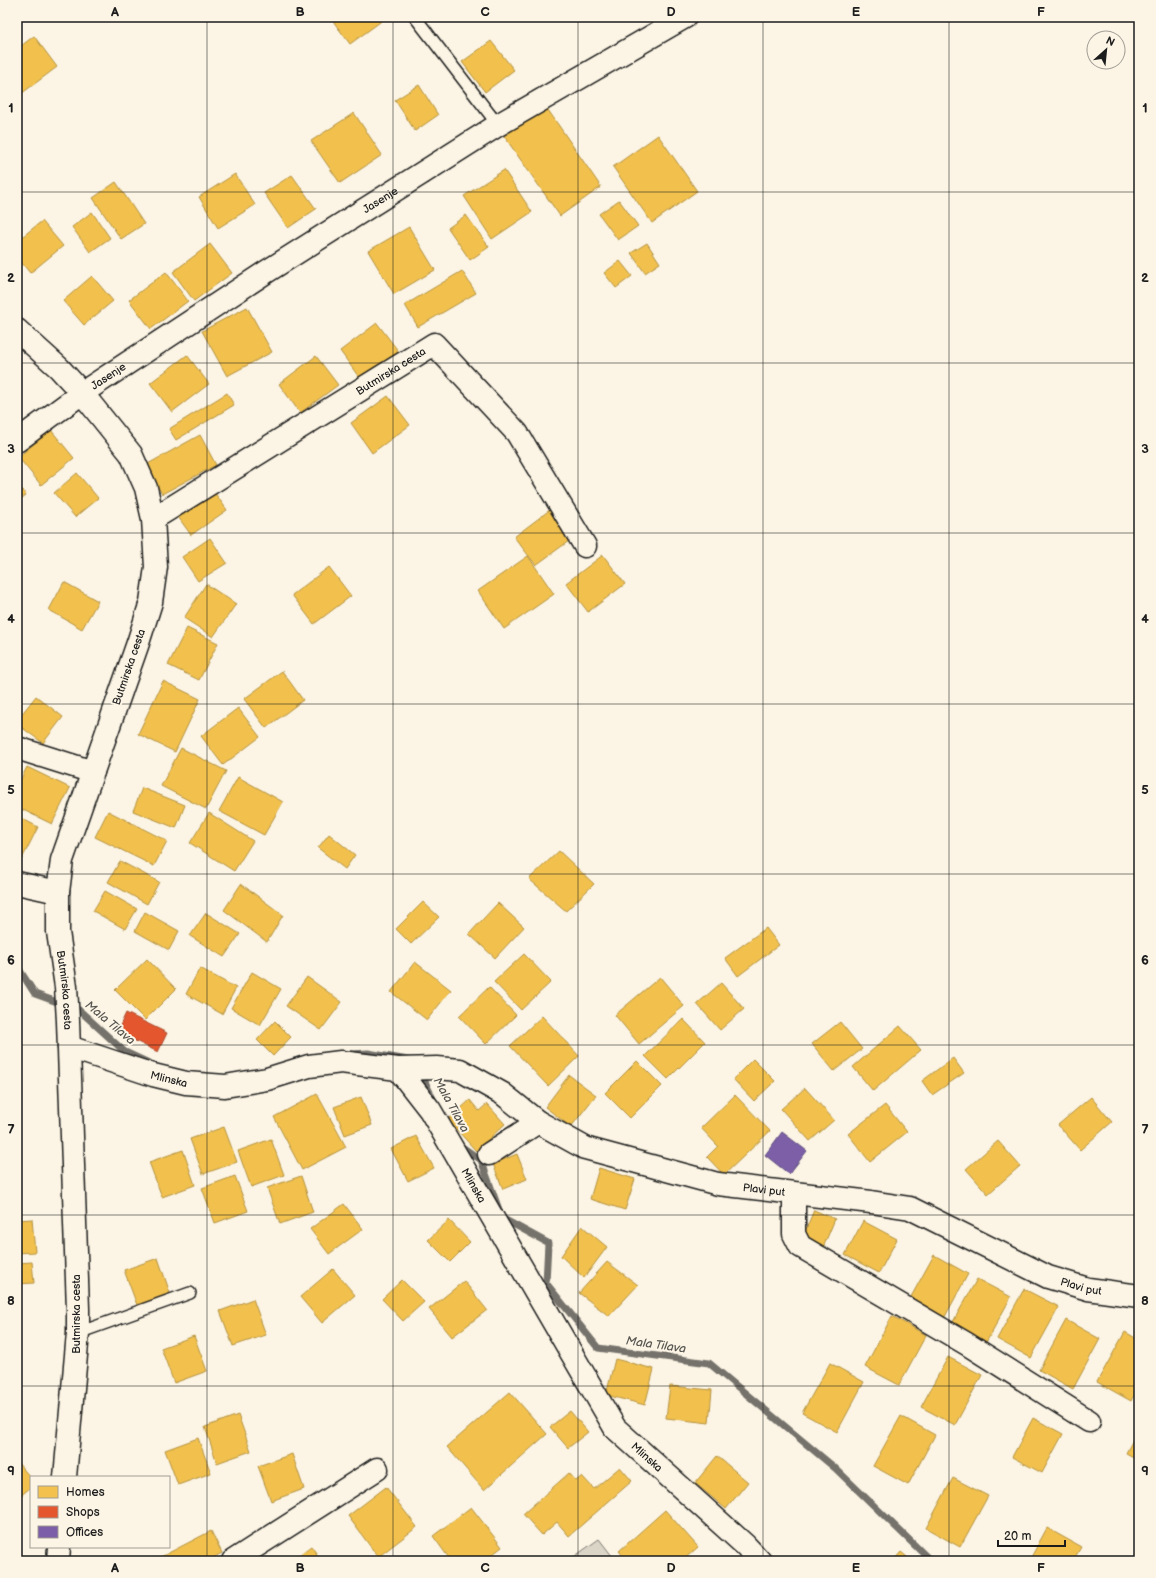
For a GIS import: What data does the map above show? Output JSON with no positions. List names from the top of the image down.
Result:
{
  "streets": {
    "street": [
      "Jasenje",
      "Butmirska cesta",
      "Mlinska",
      "Plavi put"
    ]
  },
  "crossings": [
    ["Jasenje", "Butmirska cesta"],
    ["Butmirska cesta", "Mlinska"],
    ["Mlinska", "Plavi put"]
  ],
  "water": ["Mala Tilava"],
  "legend": ["Homes", "Shops", "Offices"],
  "scale_bar": "20 m",
  "north": "top right",
  "grid": {
    "columns": [
      "A",
      "B",
      "C",
      "D",
      "E",
      "F"
    ],
    "rows": [
      "1",
      "2",
      "3",
      "4",
      "5",
      "6",
      "7",
      "8",
      "9"
    ]
  }
}
